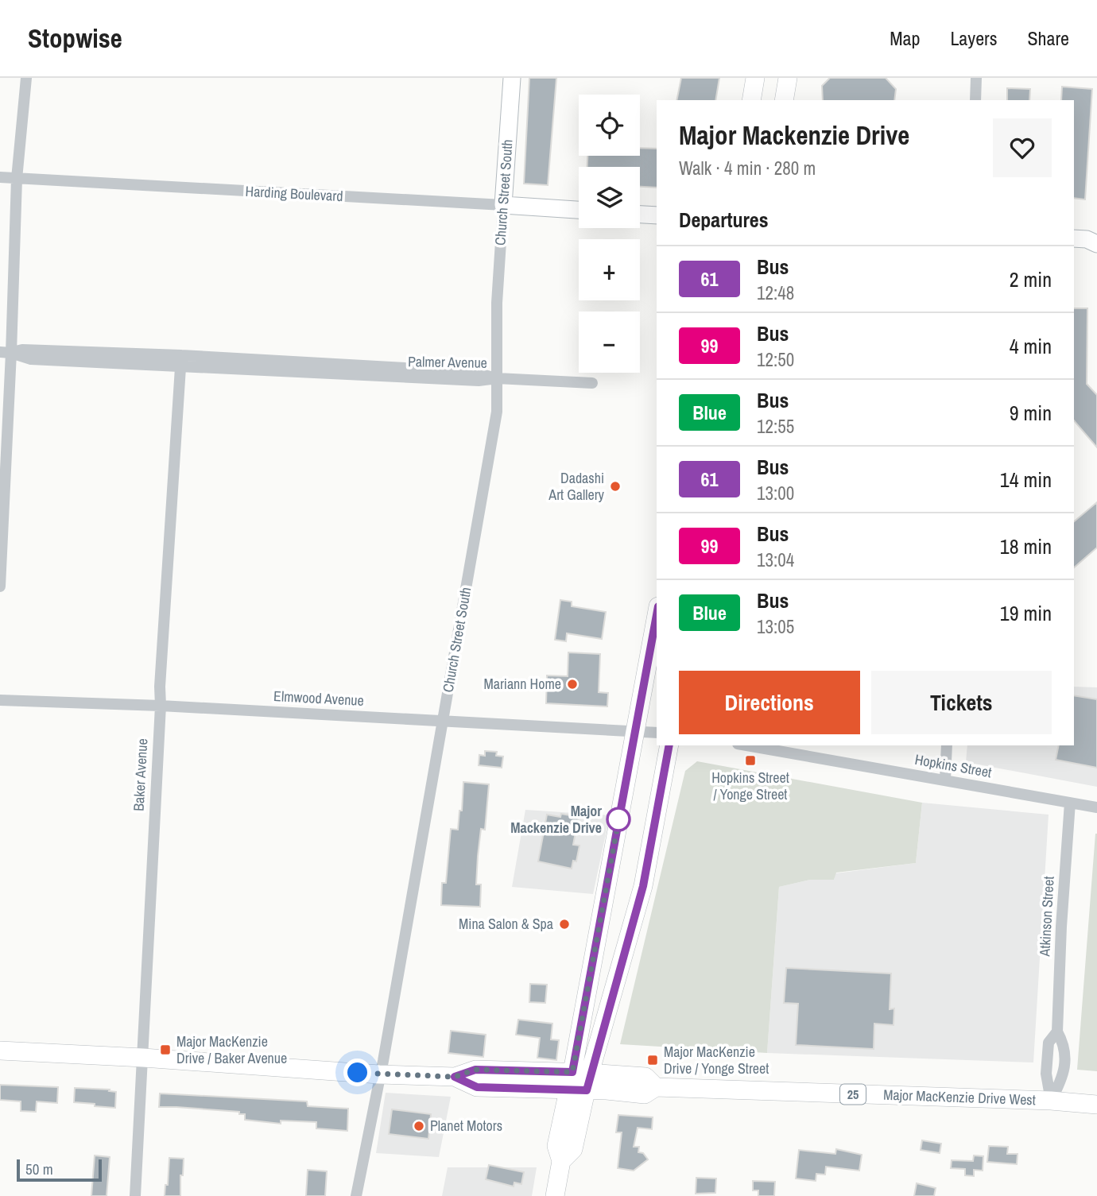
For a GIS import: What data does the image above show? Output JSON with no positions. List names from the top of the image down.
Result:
{
  "streets": {
    "main road": ["25", "Major MacKenzie Drive West"],
    "street": [
      "Church Street South",
      "Harding Boulevard",
      "Palmer Avenue",
      "Elmwood Avenue",
      "Hopkins Street",
      "Baker Avenue",
      "Atkinson Street"
    ]
  },
  "crossings": [
    ["Church Street South", "Harding Boulevard"],
    ["Church Street South", "Palmer Avenue"],
    ["Church Street South", "Elmwood Avenue"],
    ["Church Street South", "25"],
    ["Palmer Avenue", "Baker Avenue"],
    ["Elmwood Avenue", "Baker Avenue"],
    ["Hopkins Street", "Atkinson Street"],
    ["Baker Avenue", "25"],
    ["Atkinson Street", "Major MacKenzie Drive West"],
    ["25", "Major MacKenzie Drive West"]
  ],
  "places": {
    "other": [
      "Dadashi Art Gallery",
      "Mariann Home",
      "Major Mackenzie Drive",
      "Mina Salon & Spa",
      "Planet Motors"
    ],
    "transit": ["Hopkins Street / Yonge Street", "Major MacKenzie Drive / Baker Avenue", "Major MacKenzie Drive / Yonge Street"]
  },
  "lines": ["bus line 61"],
  "scale_bar": "50 m",
  "page": {
    "header": "Stopwise",
    "nav": ["Map", "Layers", "Share"],
    "map_buttons": ["+", "−"],
    "heading": [
      ["Major Mackenzie Drive", "Walk · 4 min · 280 m"],
      "Departures"
    ],
    "list": [
      {
        "mark": "61",
        "name": "Bus",
        "note": "12:48",
        "value": "2 min"
      },
      {
        "mark": "99",
        "name": "Bus",
        "note": "12:50",
        "value": "4 min"
      },
      {
        "mark": "Blue",
        "name": "Bus",
        "note": "12:55",
        "value": "9 min"
      },
      {
        "mark": "61",
        "name": "Bus",
        "note": "13:00",
        "value": "14 min"
      },
      {
        "mark": "99",
        "name": "Bus",
        "note": "13:04",
        "value": "18 min"
      },
      {
        "mark": "Blue",
        "name": "Bus",
        "note": "13:05",
        "value": "19 min"
      }
    ],
    "buttons": ["Directions", "Tickets"],
    "scale": "50 m"
  }
}
